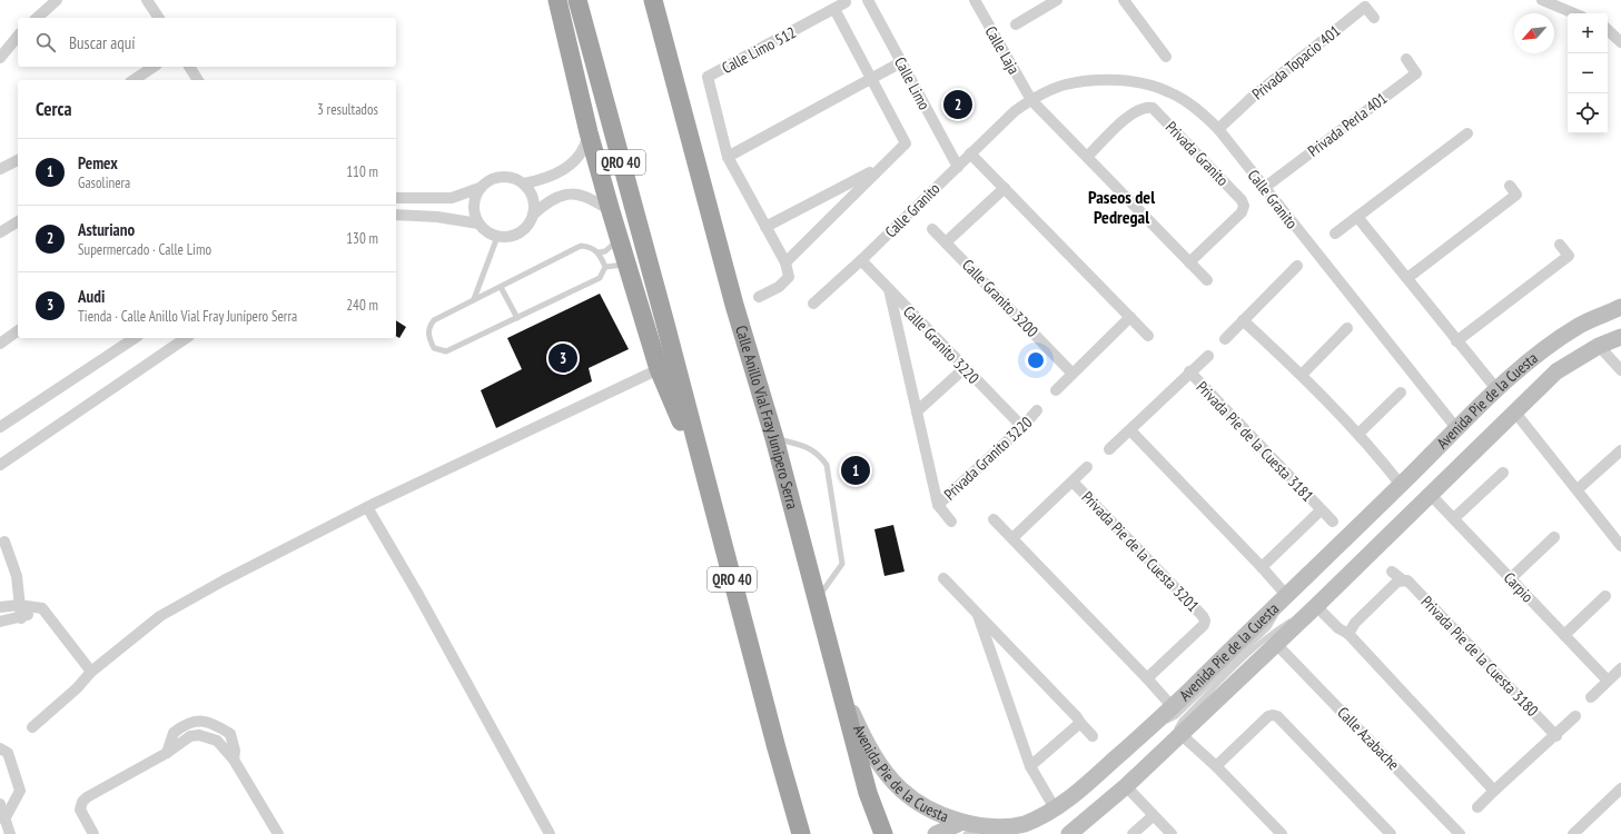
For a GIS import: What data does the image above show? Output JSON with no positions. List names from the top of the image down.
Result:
{
  "streets": {
    "highway": ["QRO 40", "Calle Anillo Vial Fray Junípero Serra"],
    "main road": ["Avenida Pie de la Cuesta"],
    "street": [
      "Calle Limo 512",
      "Calle Laja",
      "Privada Topacio 401",
      "Calle Limo",
      "Privada Perla 401",
      "Privada Granito",
      "Calle Granito",
      "Calle Granito 3200",
      "Calle Granito 3220",
      "Privada Pie de la Cuesta 3181",
      "Privada Granito 3220",
      "Privada Pie de la Cuesta 3201",
      "Carpio",
      "Privada Pie de la Cuesta 3180",
      "Calle Azabache"
    ]
  },
  "crossings": [
    ["Calle Laja", "Calle Granito"],
    ["Privada Topacio 401", "Calle Granito"],
    ["Calle Limo", "Calle Granito"],
    ["Privada Perla 401", "Calle Granito"],
    ["Calle Granito", "Calle Granito 3220"],
    ["Calle Granito", "Avenida Pie de la Cuesta"],
    ["Calle Granito 3220", "Privada Granito 3220"],
    ["Avenida Pie de la Cuesta", "Calle Anillo Vial Fray Junípero Serra"],
    ["Avenida Pie de la Cuesta", "Carpio"],
    ["Avenida Pie de la Cuesta", "Calle Azabache"]
  ],
  "districts": ["Paseos del Pedregal"],
  "north": "bottom left",
  "page": {
    "map_buttons": ["+", "−"],
    "search": "Buscar aquí",
    "heading": ["Cerca", "3 resultados"],
    "pins": ["2", "3", "1"],
    "list": [
      {
        "mark": "1",
        "name": "Pemex",
        "note": "Gasolinera",
        "value": "110 m"
      },
      {
        "mark": "2",
        "name": "Asturiano",
        "note": "Supermercado · Calle Limo",
        "value": "130 m"
      },
      {
        "mark": "3",
        "name": "Audi",
        "note": "Tienda · Calle Anillo Vial Fray Junípero Serra",
        "value": "240 m"
      }
    ]
  }
}
